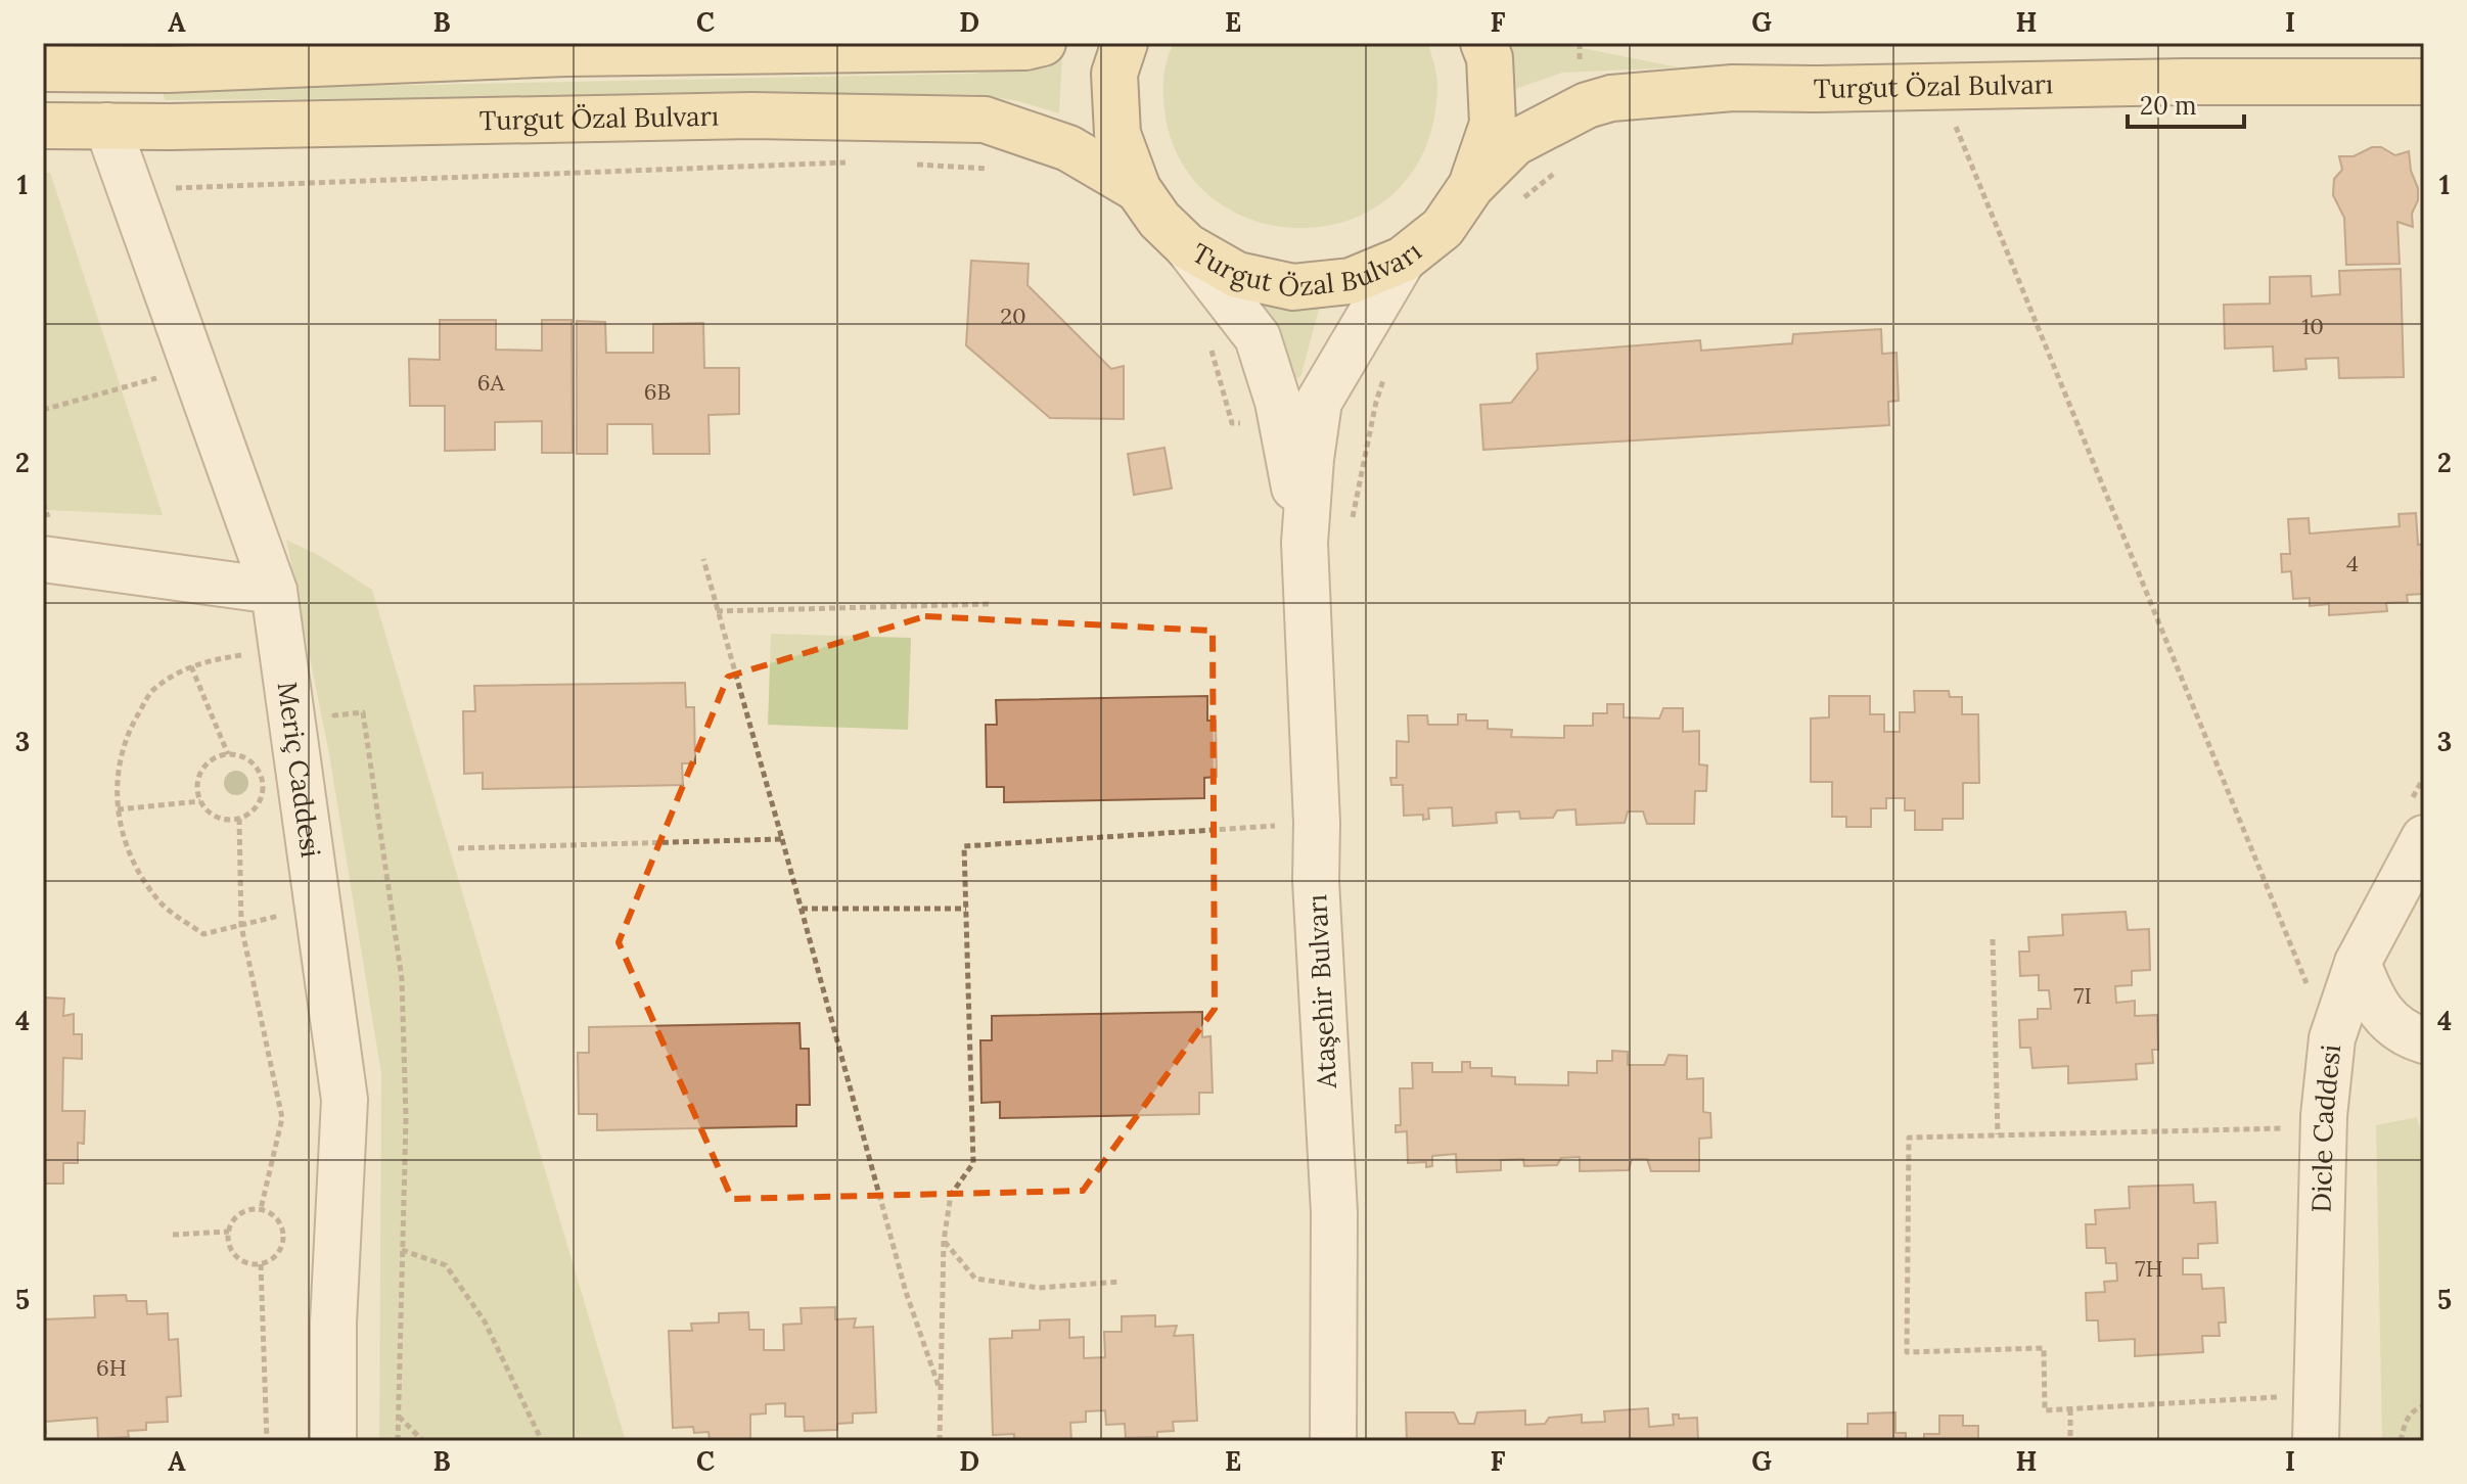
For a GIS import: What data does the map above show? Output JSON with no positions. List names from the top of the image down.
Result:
{
  "streets": {
    "main road": ["Turgut Özal Bulvarı"],
    "street": ["Meriç Caddesi", "Ataşehir Bulvarı", "Dicle Caddesi"]
  },
  "crossings": [
    ["Turgut Özal Bulvarı", "Meriç Caddesi"],
    ["Turgut Özal Bulvarı", "Ataşehir Bulvarı"]
  ],
  "house_numbers": [
    "20",
    "10",
    "6A",
    "6B",
    "4",
    "7I",
    "7H",
    "6H"
  ],
  "scale_bar": "20 m",
  "grid": {
    "columns": [
      "A",
      "B",
      "C",
      "D",
      "E",
      "F",
      "G",
      "H",
      "I"
    ],
    "rows": [
      "1",
      "2",
      "3",
      "4",
      "5"
    ]
  }
}
